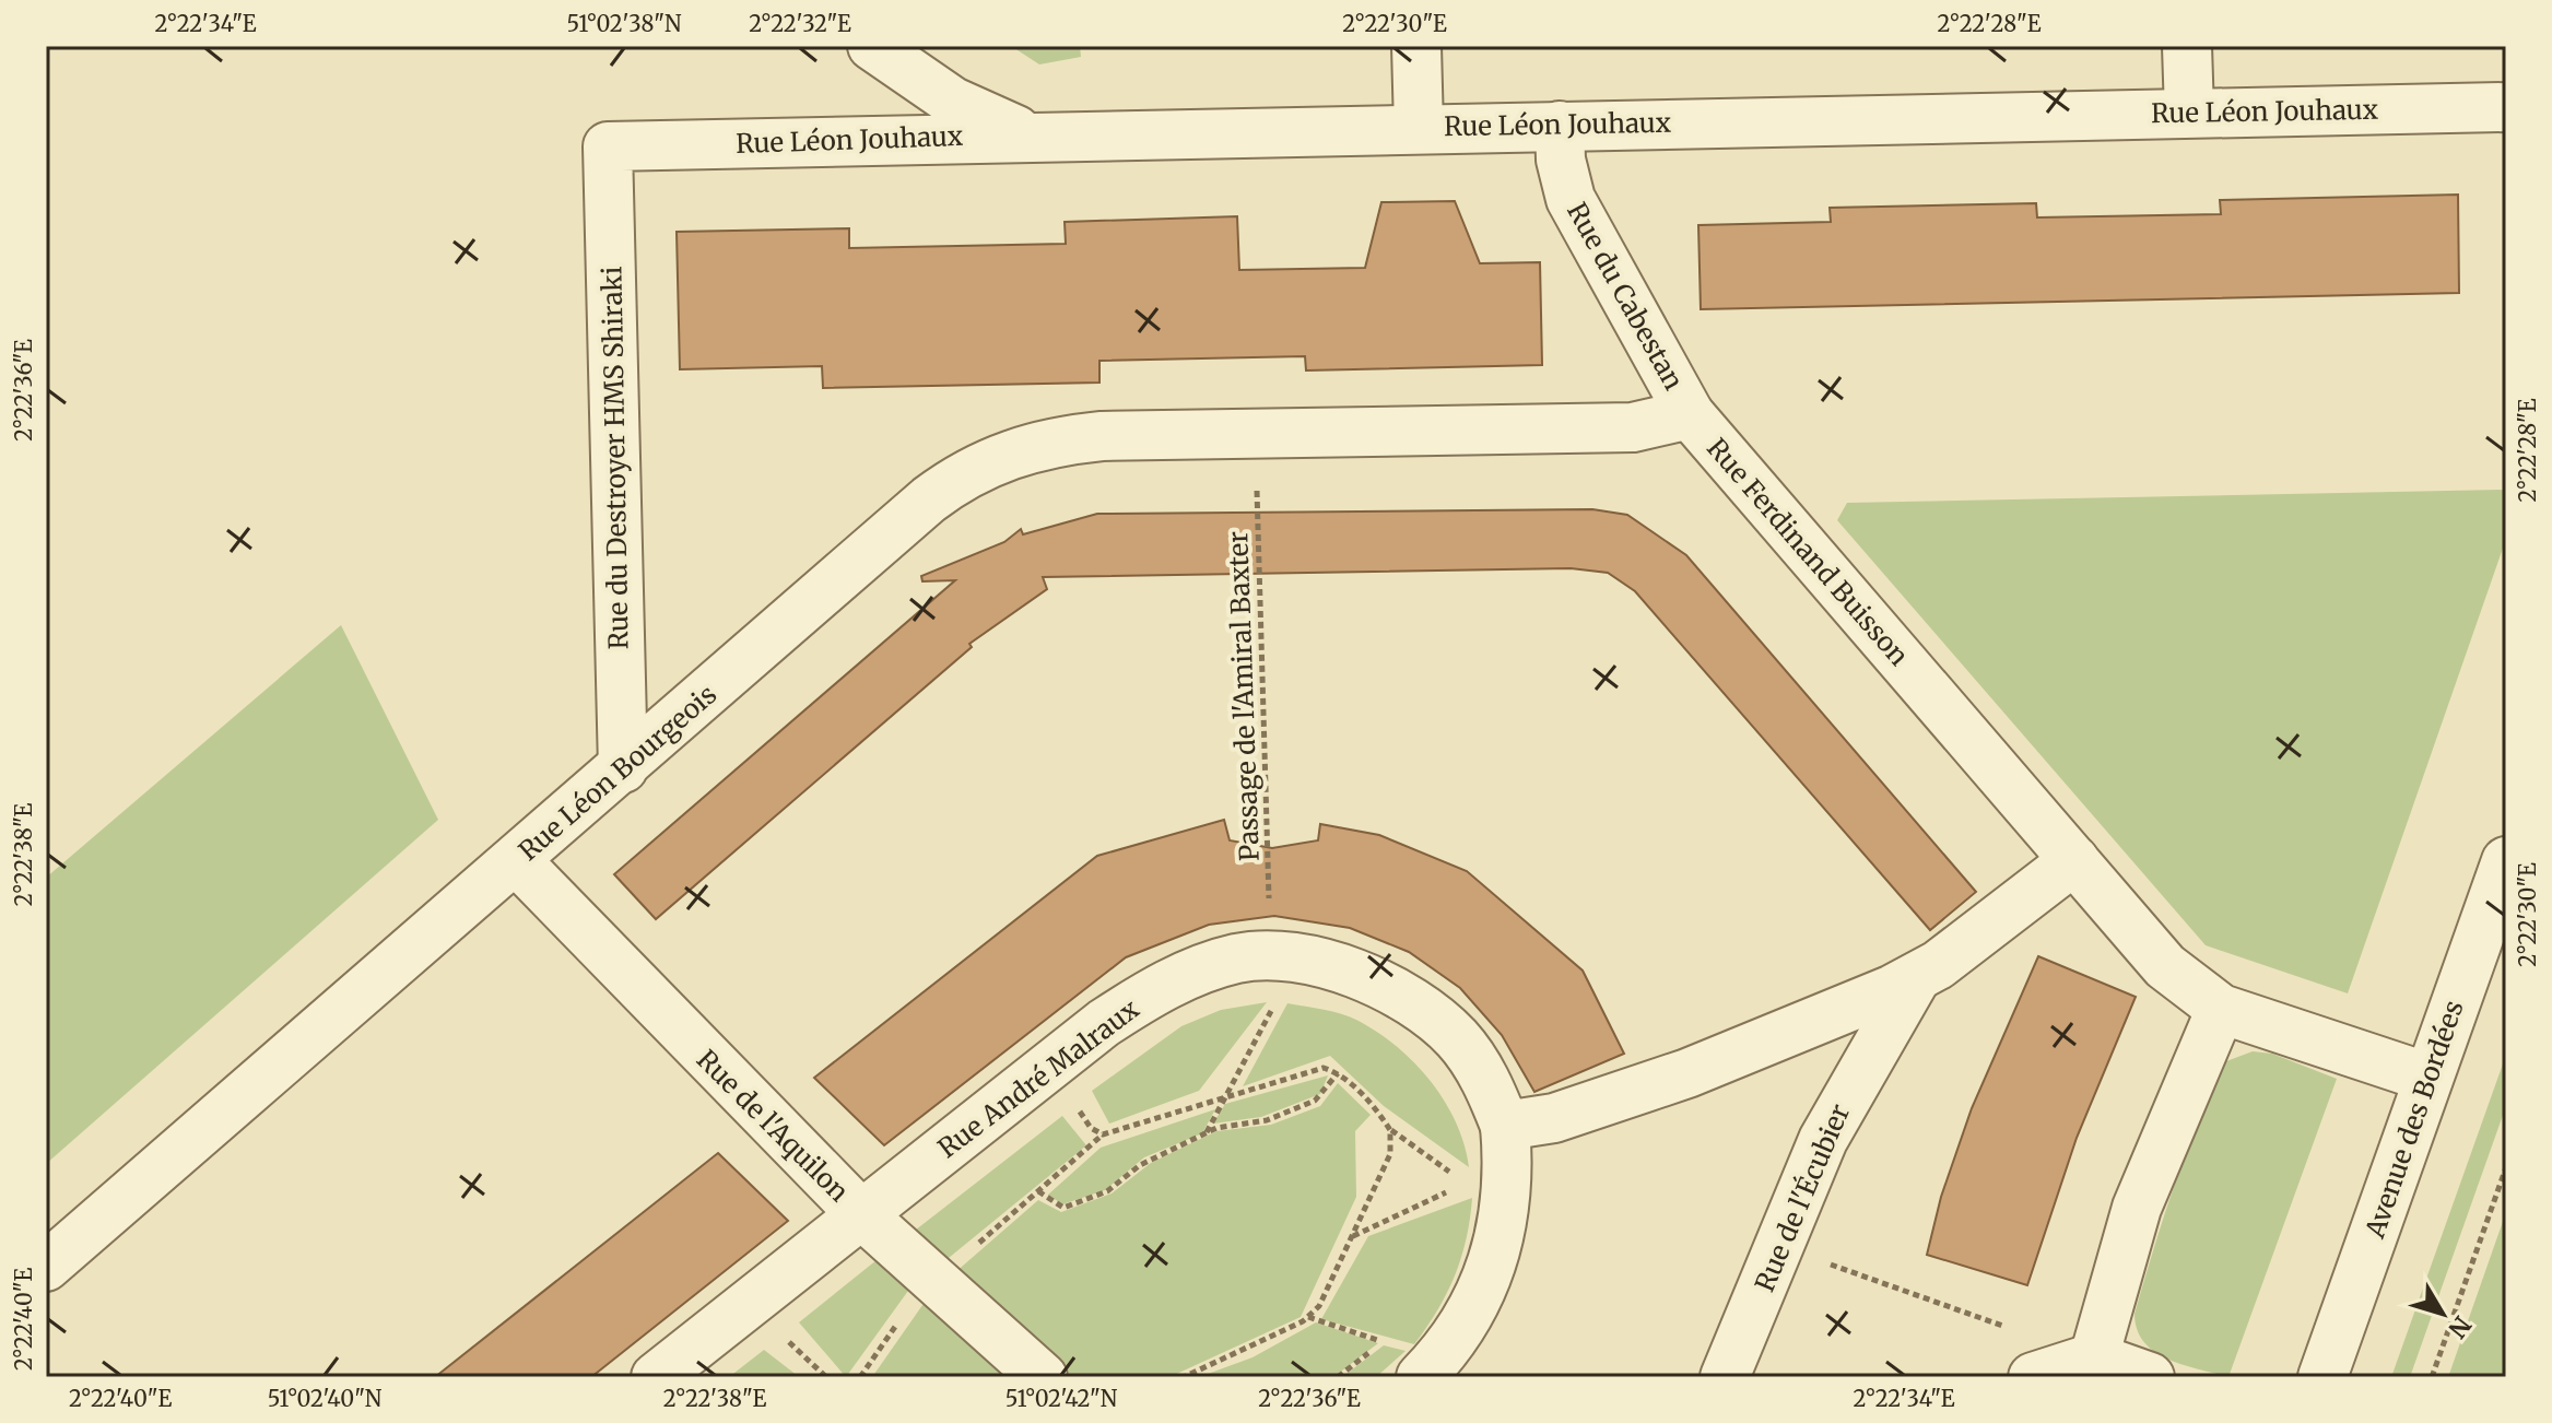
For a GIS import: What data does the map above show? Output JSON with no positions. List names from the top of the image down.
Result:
{
  "streets": {
    "street": [
      "Rue Léon Jouhaux",
      "Rue du Cabestan",
      "Rue du Destroyer HMS Shiraki",
      "Rue Ferdinand Buisson",
      "Rue Léon Bourgeois",
      "Rue André Malraux",
      "Avenue des Bordées",
      "Rue de l'Aquilon",
      "Rue de l'Écubier"
    ],
    "path": ["Passage de l'Amiral Baxter"]
  },
  "crossings": [
    ["Rue Léon Jouhaux", "Rue du Cabestan"],
    ["Rue Léon Jouhaux", "Rue du Destroyer HMS Shiraki"],
    ["Rue du Cabestan", "Rue Ferdinand Buisson"],
    ["Rue du Destroyer HMS Shiraki", "Rue Léon Bourgeois"],
    ["Rue Ferdinand Buisson", "Passage de l'Amiral Baxter"],
    ["Rue Ferdinand Buisson", "Rue Léon Bourgeois"],
    ["Rue Ferdinand Buisson", "Avenue des Bordées"],
    ["Passage de l'Amiral Baxter", "Rue Léon Bourgeois"],
    ["Passage de l'Amiral Baxter", "Rue André Malraux"],
    ["Rue Léon Bourgeois", "Rue de l'Aquilon"],
    ["Rue André Malraux", "Rue de l'Aquilon"]
  ],
  "north": "bottom right",
  "coordinates": [
    "2°22'34\"E",
    "51°02'38\"N",
    "2°22'32\"E",
    "2°22'30\"E",
    "2°22'28\"E",
    "2°22'36\"E",
    "2°22'38\"E",
    "2°22'40\"E",
    "51°02'40\"N",
    "51°02'42\"N"
  ]
}
